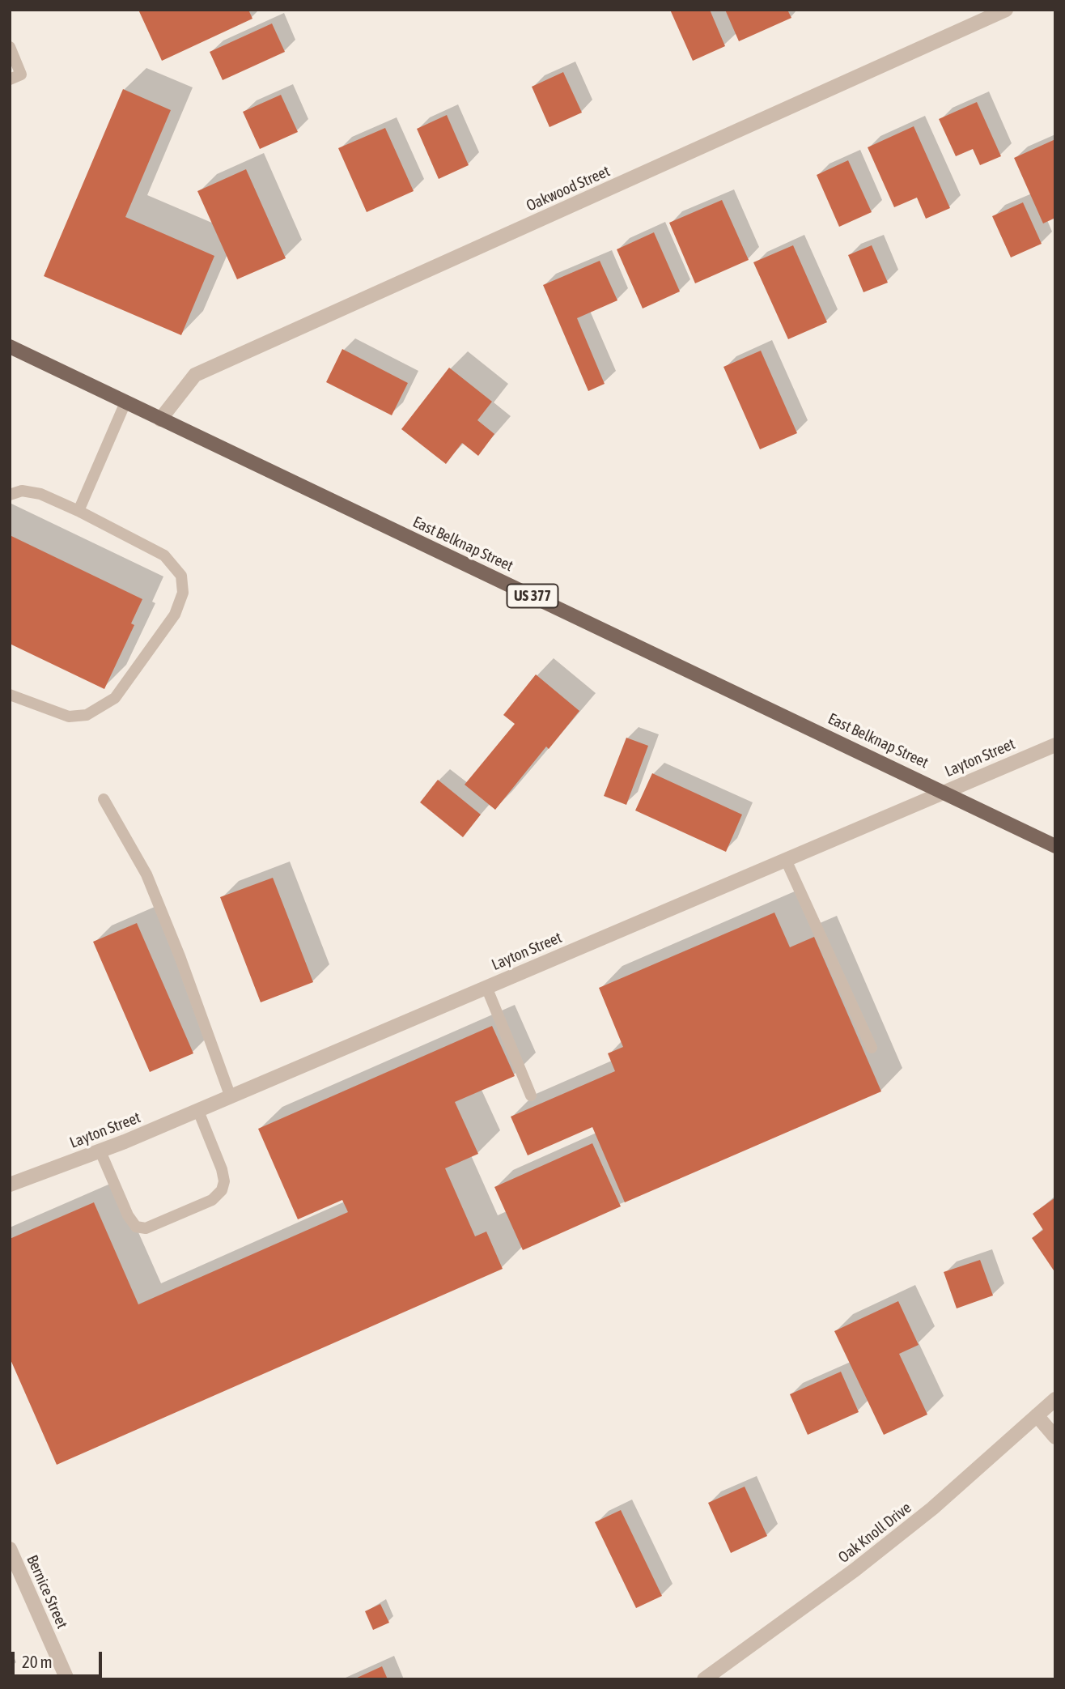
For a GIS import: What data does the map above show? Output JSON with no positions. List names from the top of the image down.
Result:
{
  "streets": {
    "main road": ["East Belknap Street", "US 377"],
    "street": [
      "Oakwood Street",
      "Layton Street",
      "Oak Knoll Drive",
      "Bernice Street"
    ]
  },
  "crossings": [
    ["Oakwood Street", "East Belknap Street"],
    ["East Belknap Street", "Layton Street"]
  ],
  "scale_bar": "20 m"
}
